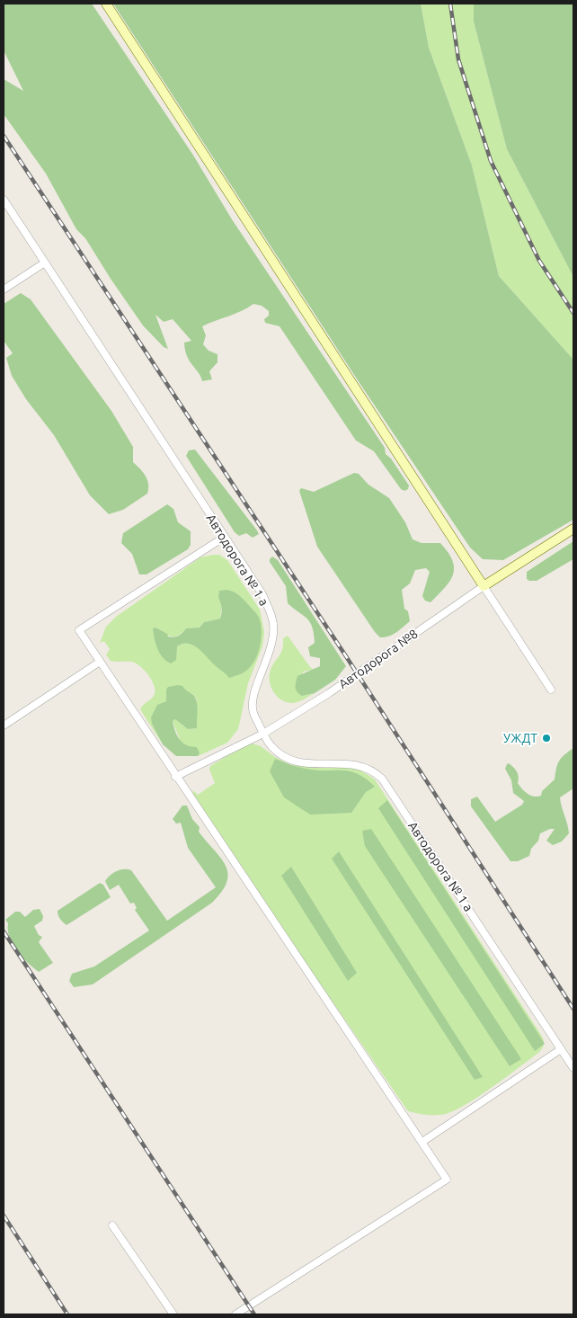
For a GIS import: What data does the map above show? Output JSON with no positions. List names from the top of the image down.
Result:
{
  "streets": {
    "street": ["Автодорога № 1 а", "Автодорога №8"]
  },
  "crossings": [
    ["Автодорога № 1 а", "Автодорога №8"]
  ],
  "places": ["УЖДТ"]
}
